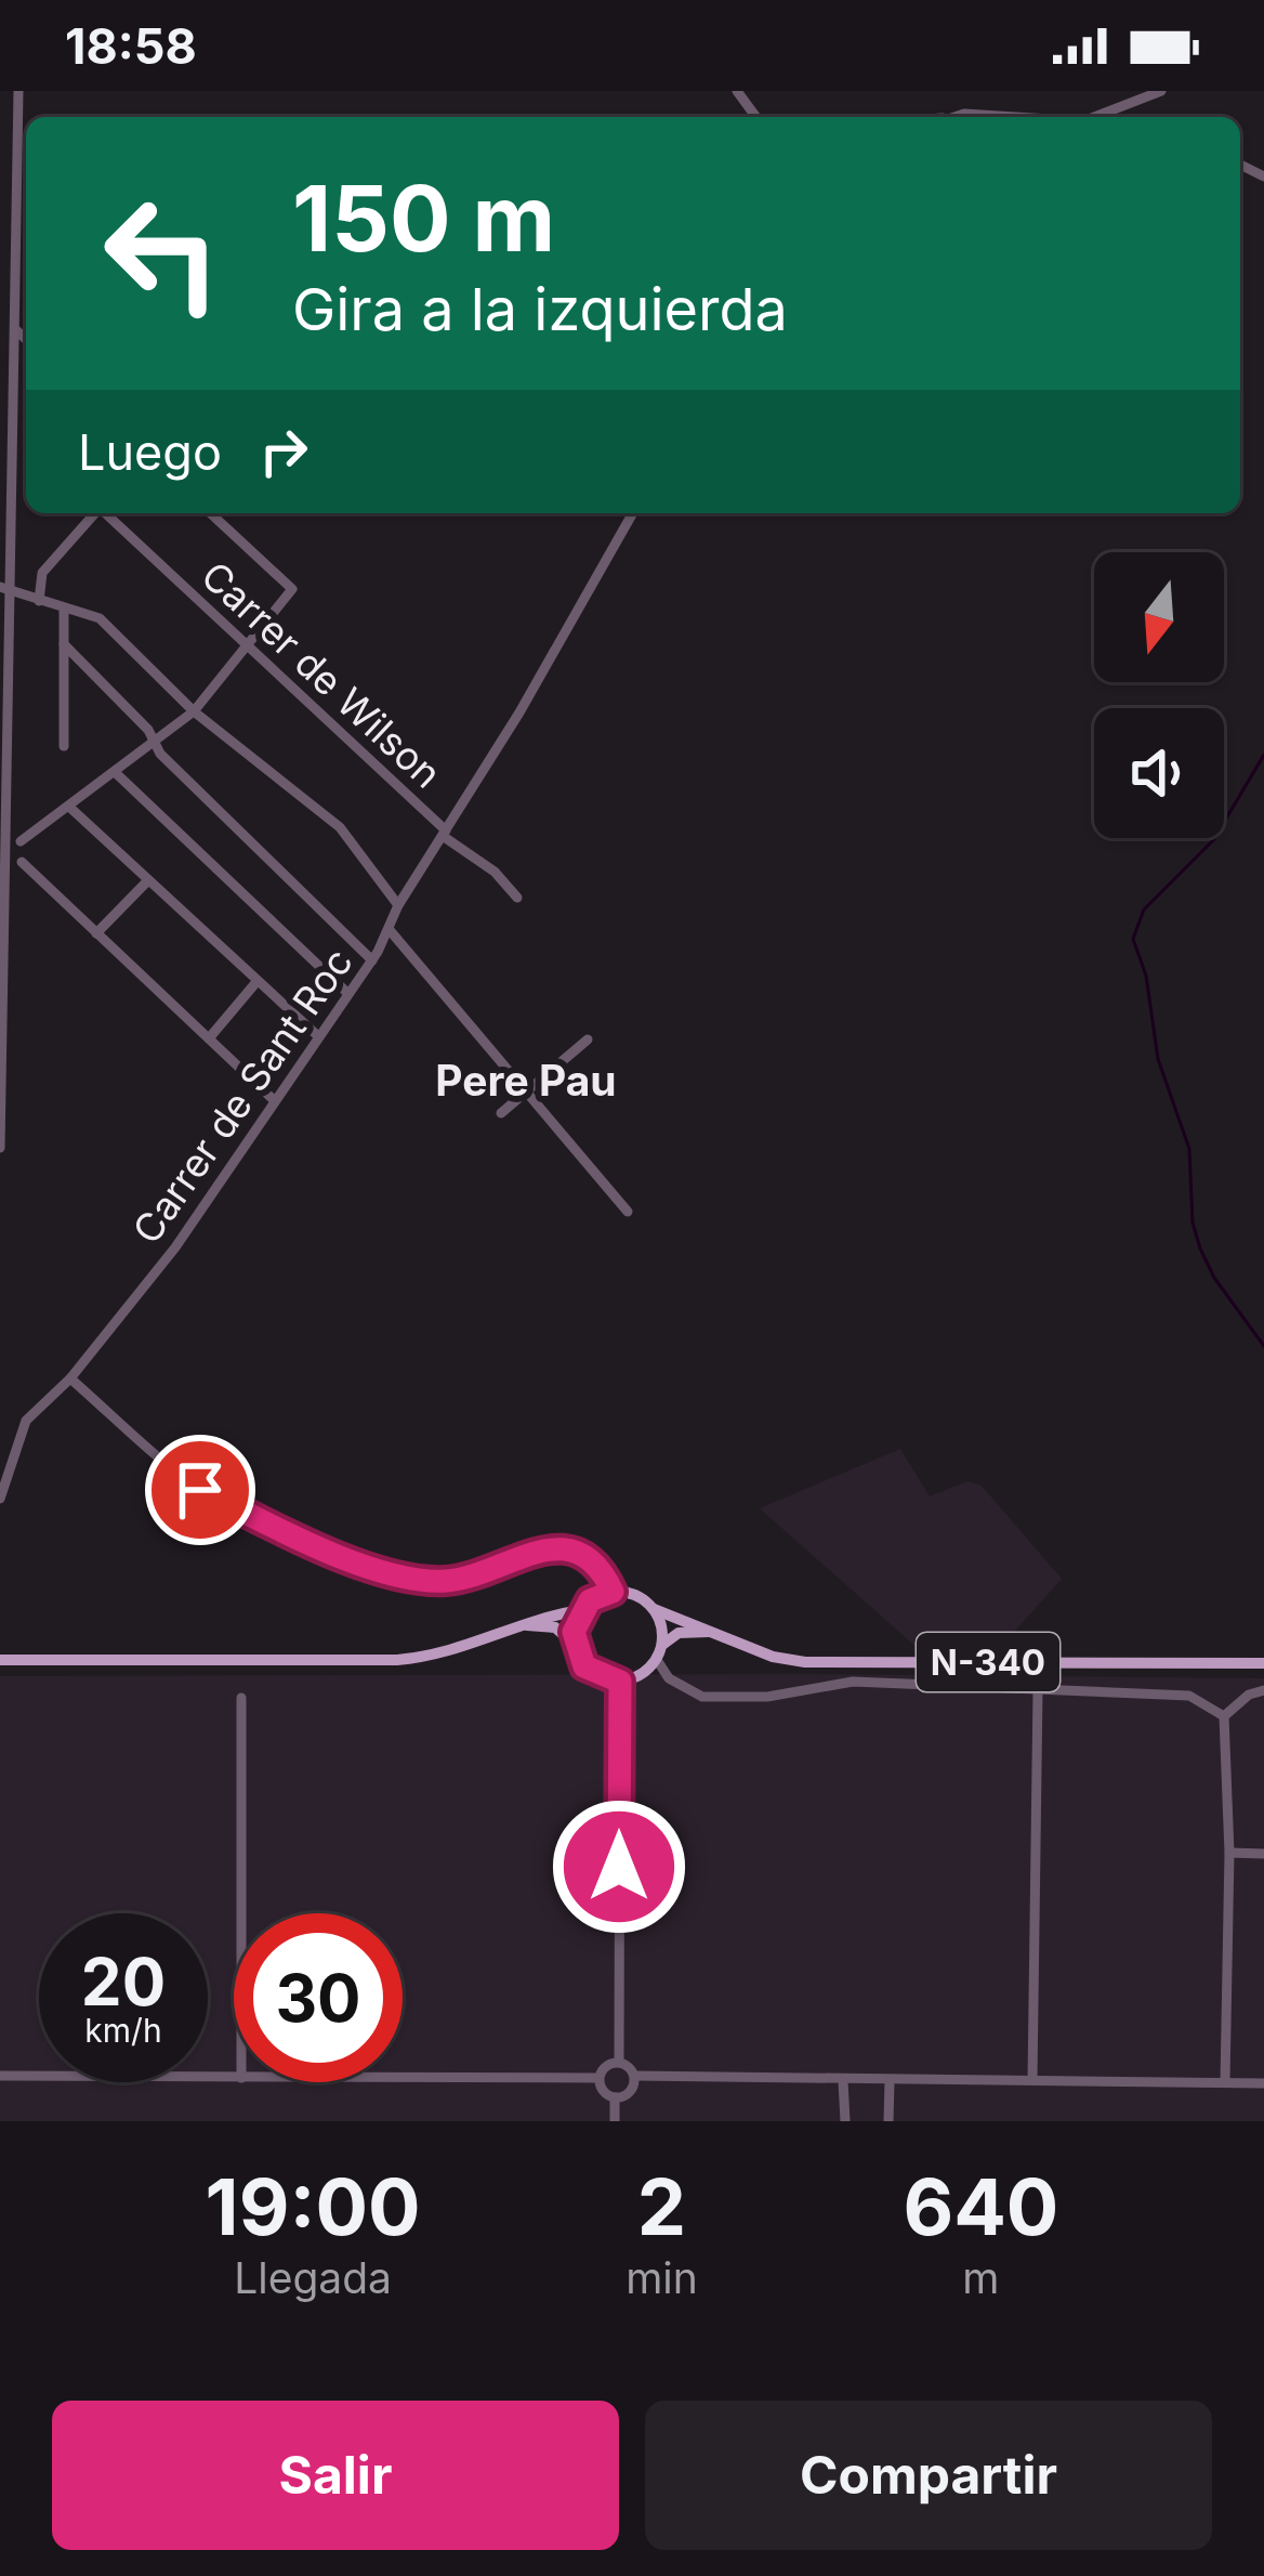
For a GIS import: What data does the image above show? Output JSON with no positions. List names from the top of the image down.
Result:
{
  "streets": {
    "main road": ["N-340"],
    "street": ["Carrer de Wilson", "Carrer de Sant Roc"]
  },
  "crossings": [
    ["Carrer de Wilson", "Carrer de Sant Roc"]
  ],
  "districts": ["Pere Pau"],
  "north": "bottom",
  "page": {
    "status": "18:58",
    "turn": ["150 m", "Gira a la izquierda"],
    "then": "Luego",
    "speed": "20 km/h",
    "limit": "30",
    "eta": [
      "19:00",
      "Llegada",
      "2",
      "min",
      "640",
      "m"
    ],
    "buttons": ["Salir", "Compartir"]
  }
}
